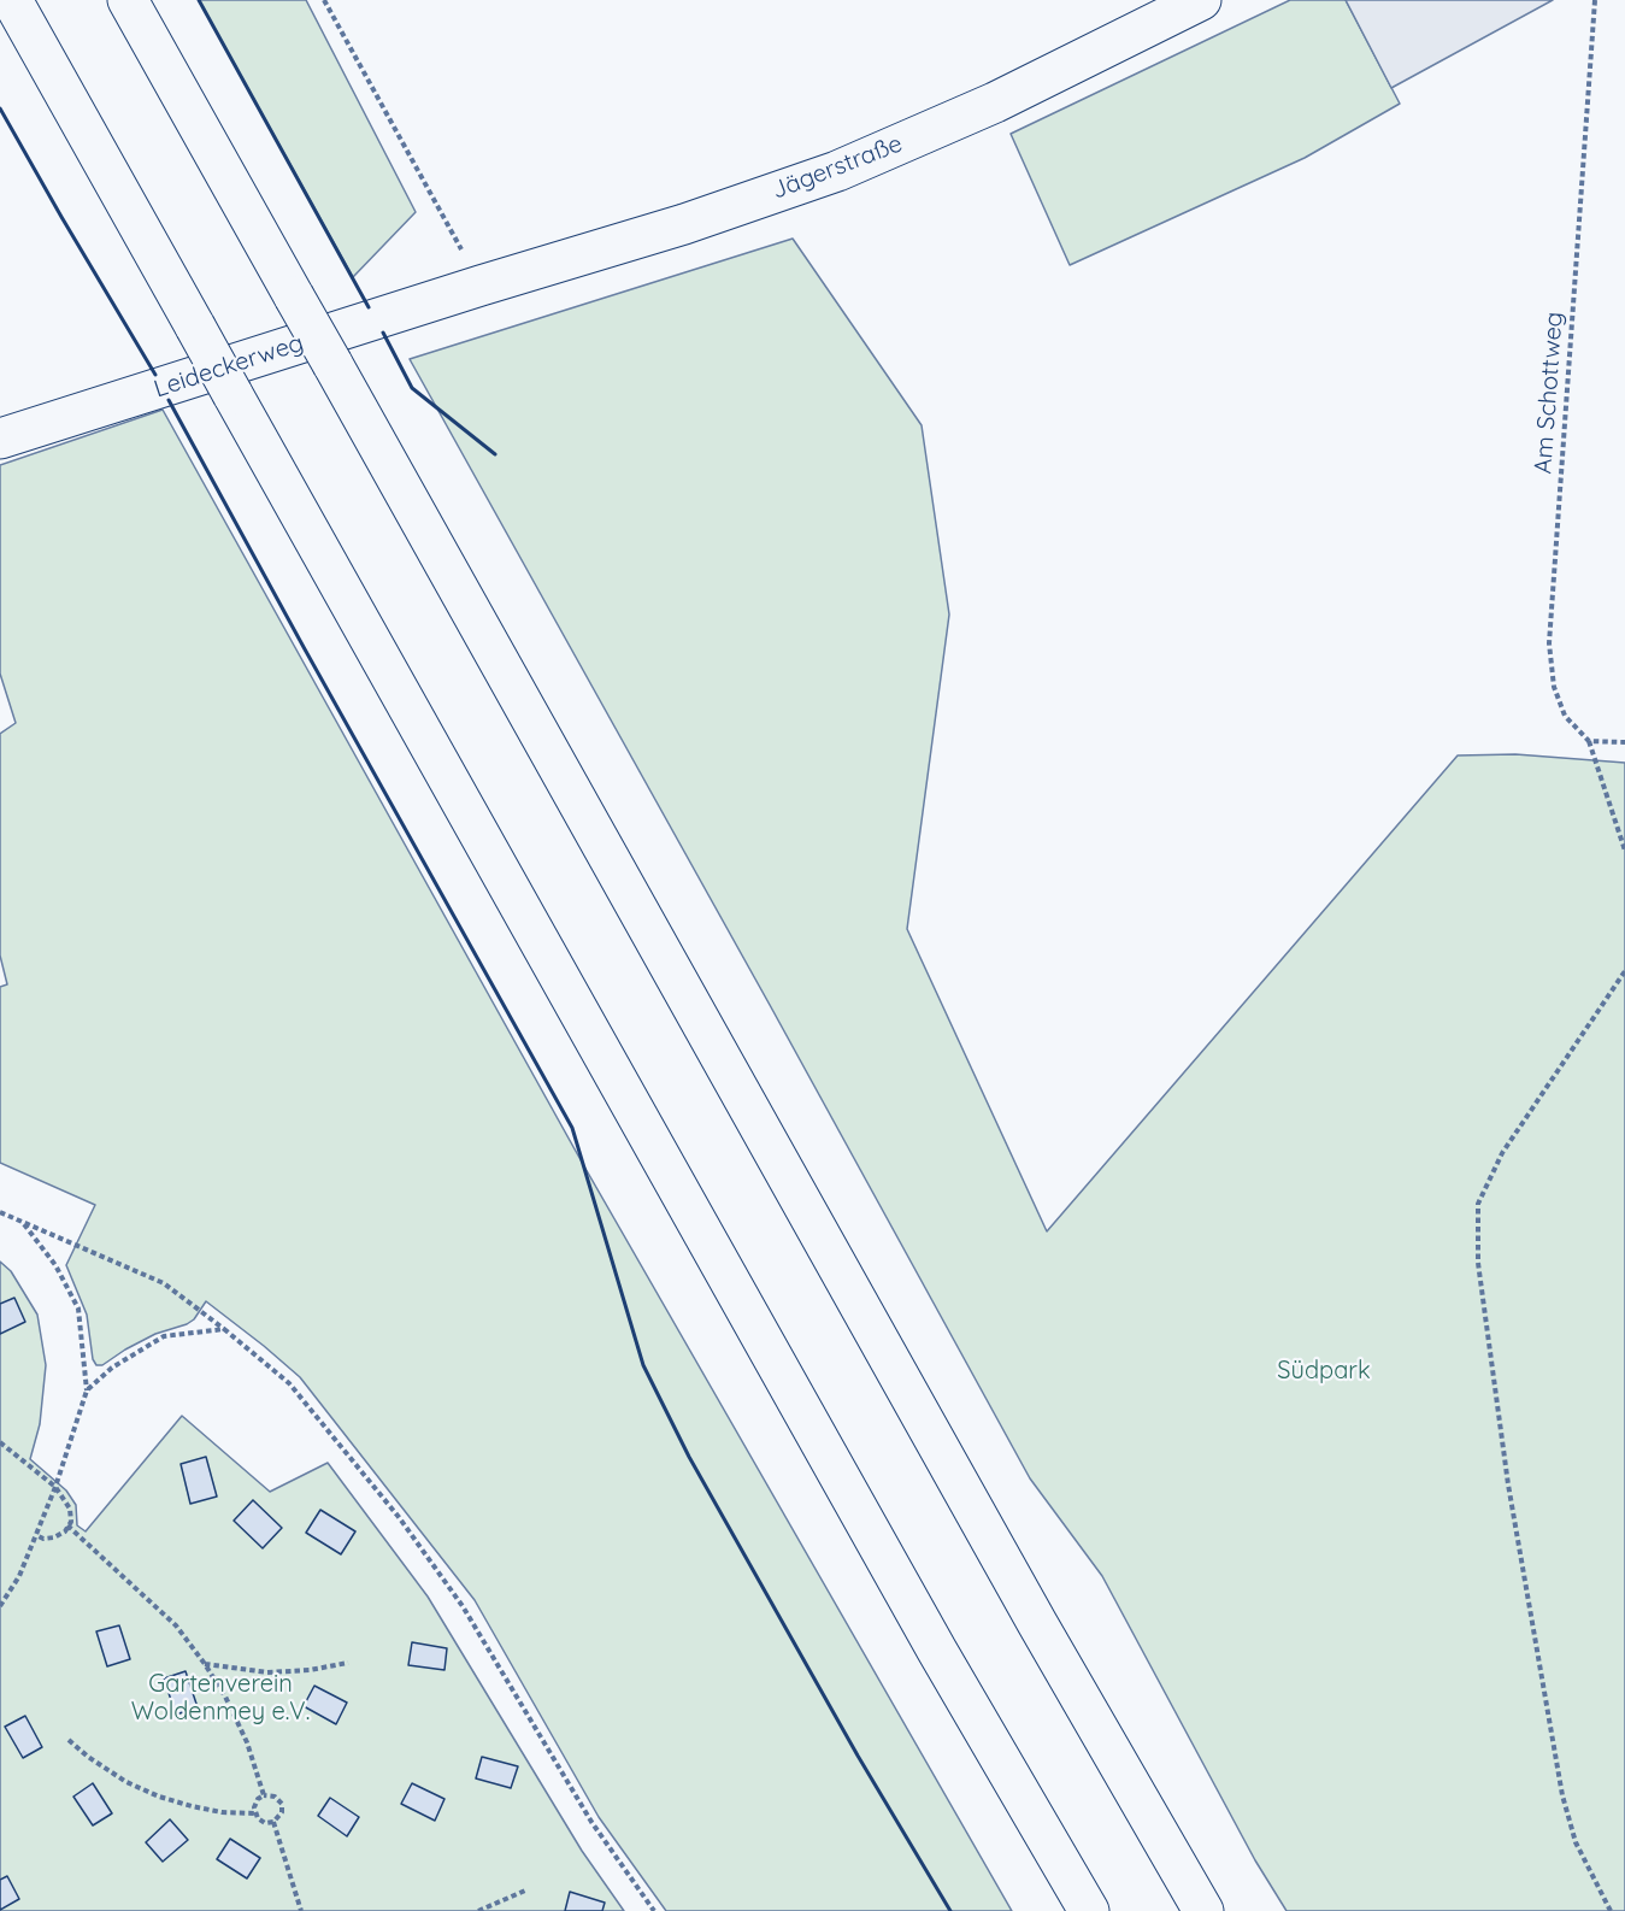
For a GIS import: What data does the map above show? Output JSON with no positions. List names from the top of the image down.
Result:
{
  "streets": {
    "main road": ["Jägerstraße", "Leideckerweg"],
    "path": ["Am Schottweg"]
  },
  "crossings": [
    ["Jägerstraße", "Leideckerweg"]
  ],
  "parks": ["Südpark", "Gartenverein Woldenmey e.V."]
}
